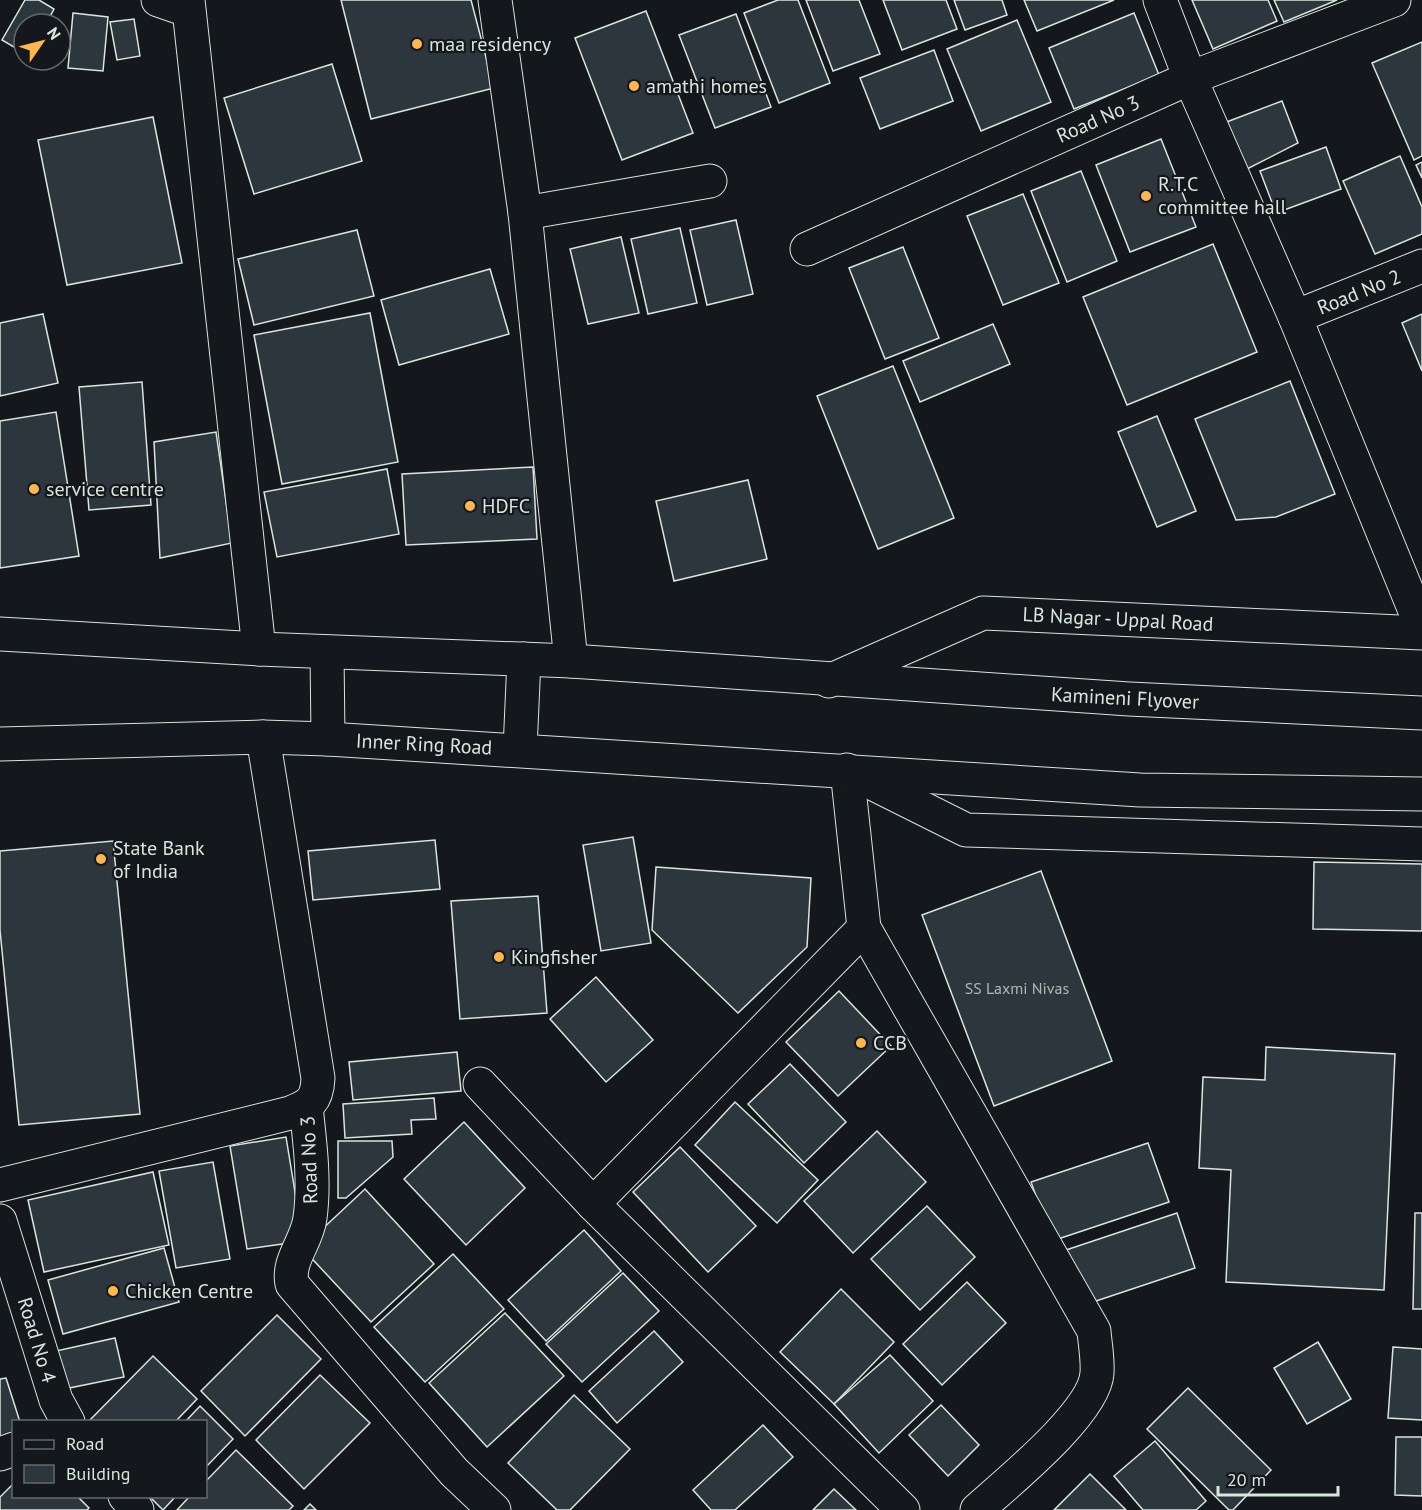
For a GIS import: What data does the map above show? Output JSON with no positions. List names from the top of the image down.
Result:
{
  "streets": {
    "main road": [
      "Road No 3",
      "Road No 2",
      "LB Nagar - Uppal Road",
      "Kamineni Flyover",
      "Inner Ring Road",
      "Road No 4"
    ]
  },
  "crossings": [
    ["Road No 3", "Inner Ring Road"],
    ["LB Nagar - Uppal Road", "Kamineni Flyover"]
  ],
  "places": [
    "maa residency",
    "amathi homes",
    "R.T.C committee hall",
    "service centre",
    "HDFC",
    "State Bank of India",
    "Kingfisher",
    "CCB",
    "Chicken Centre"
  ],
  "house_numbers": ["SS Laxmi Nivas"],
  "legend": ["Road", "Building"],
  "scale_bar": "20 m",
  "north": "top right"
}
